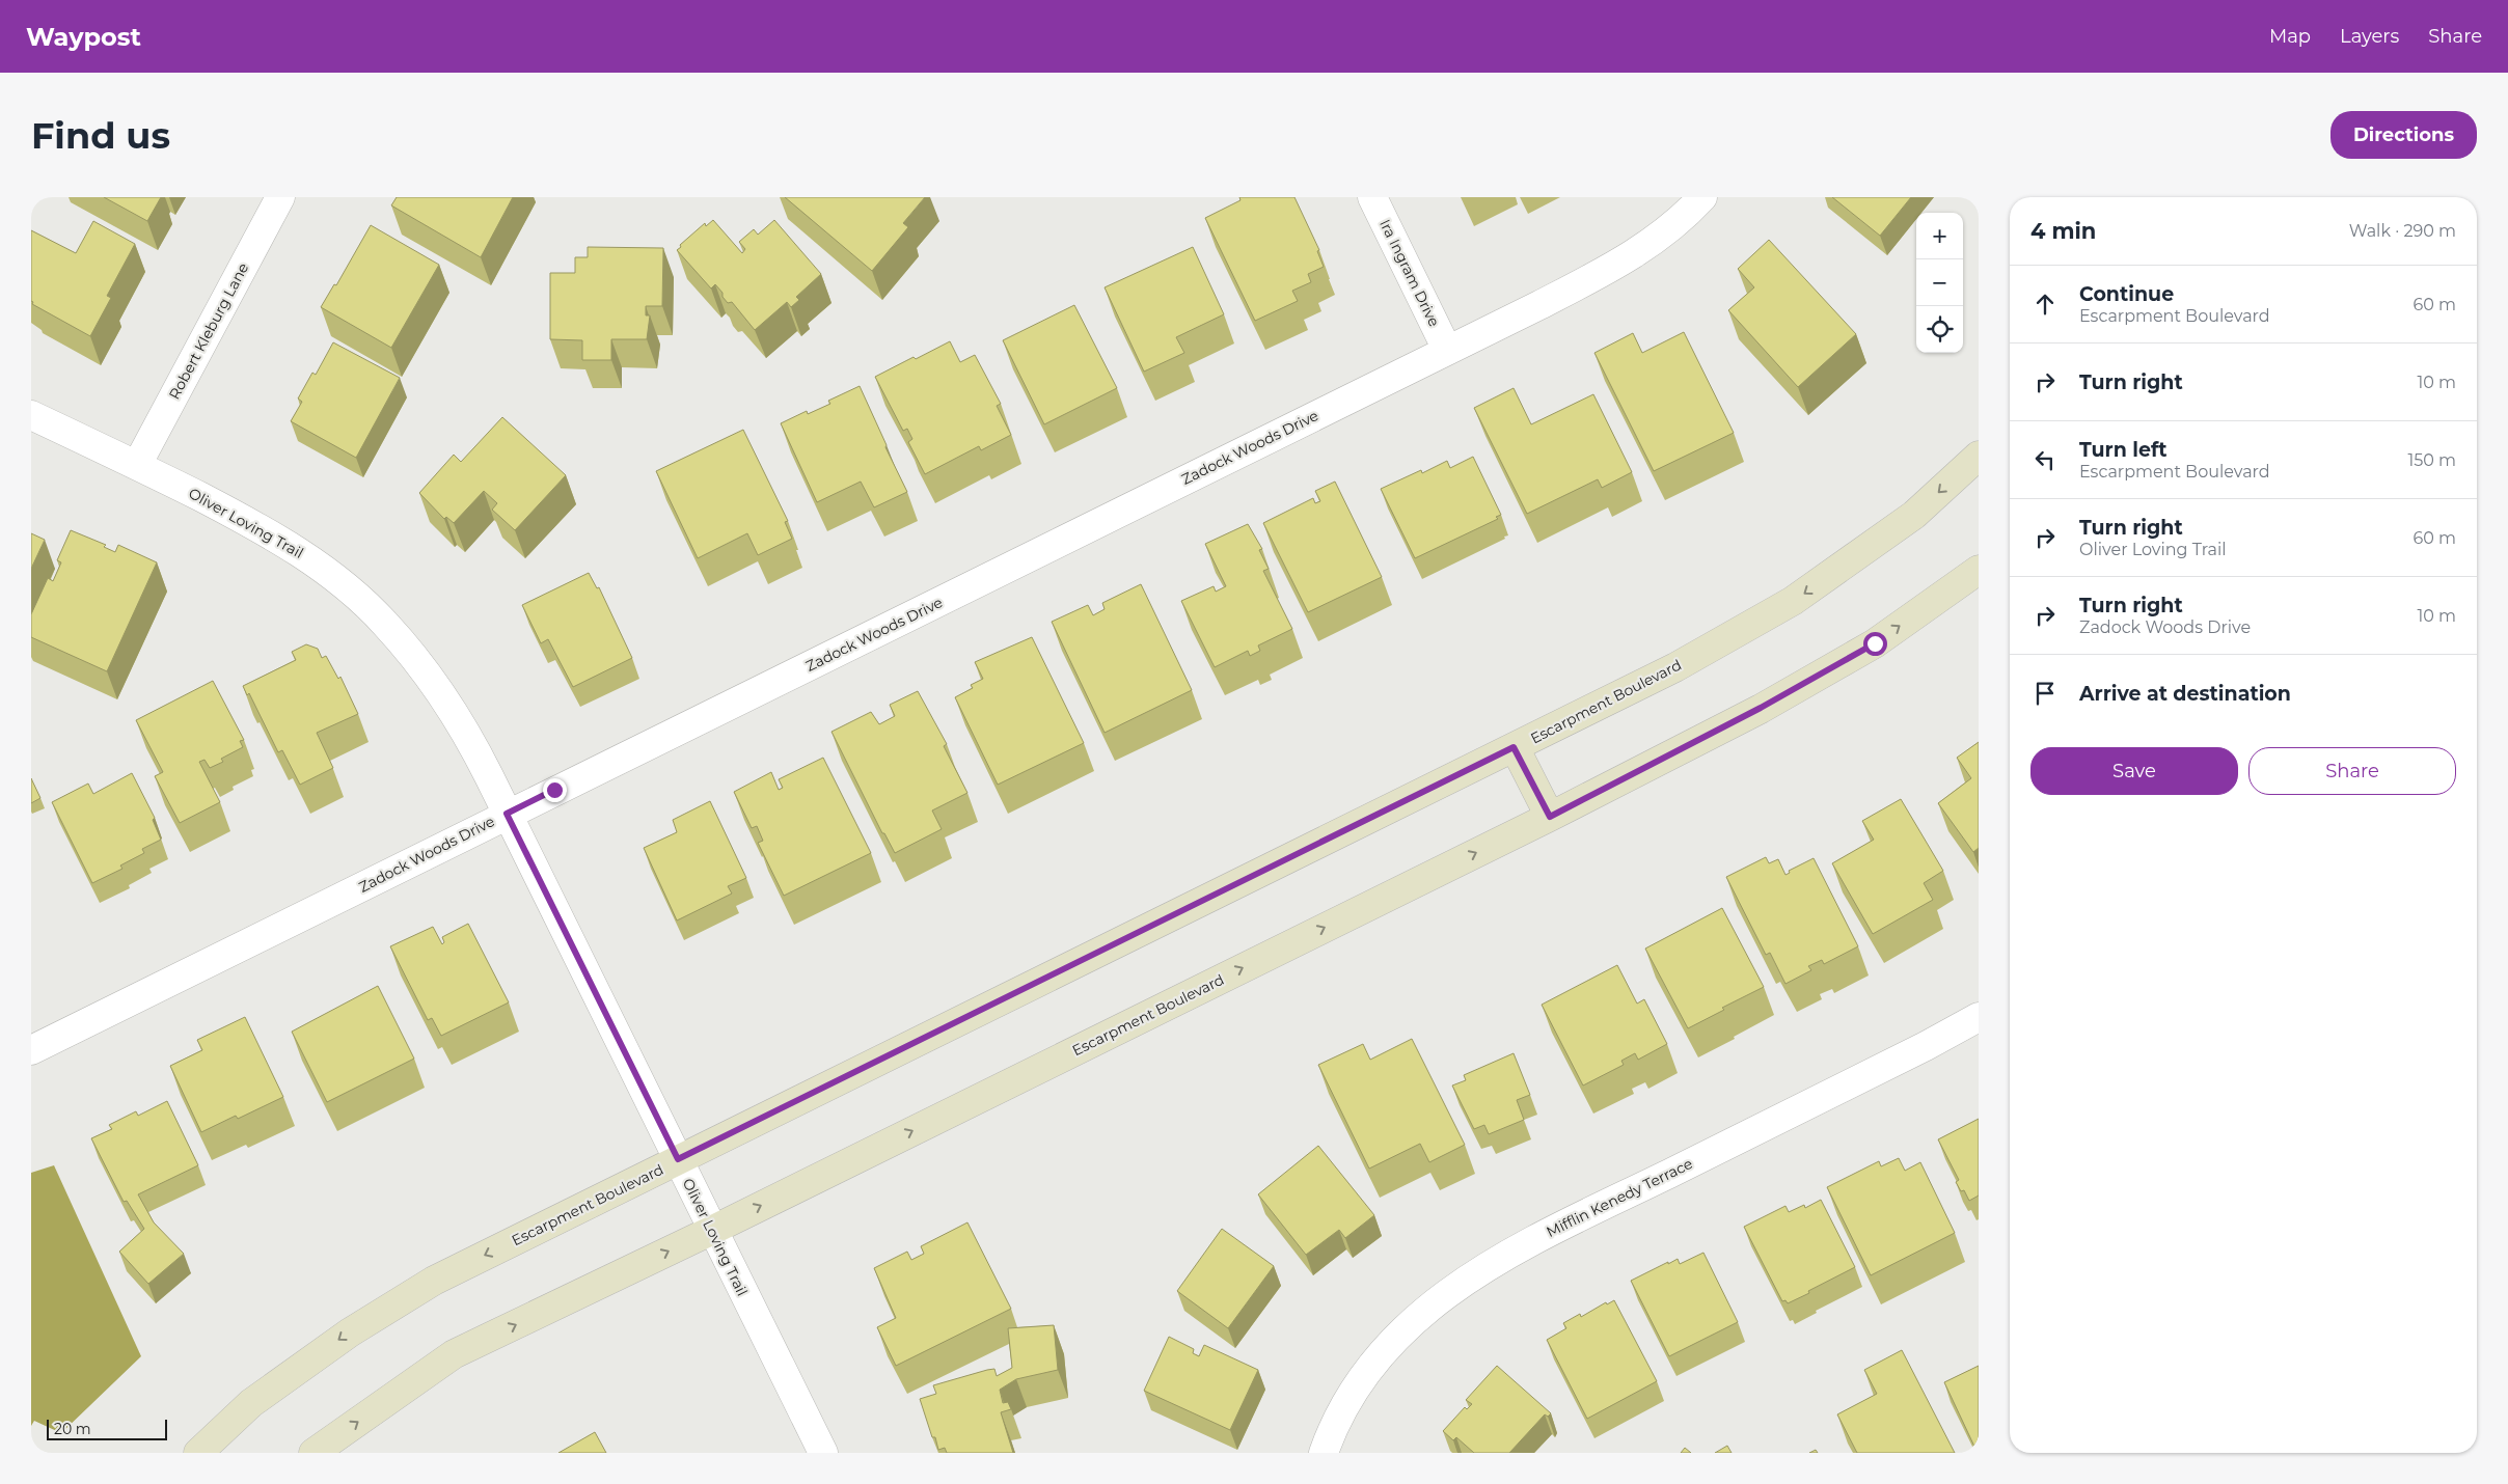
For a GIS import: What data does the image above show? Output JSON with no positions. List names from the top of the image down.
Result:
{
  "streets": {
    "main road": ["Escarpment Boulevard"],
    "street": [
      "Ira Ingram Drive",
      "Robert Kleburg Lane",
      "Zadock Woods Drive",
      "Oliver Loving Trail",
      "Mifflin Kenedy Terrace"
    ]
  },
  "crossings": [
    ["Ira Ingram Drive", "Zadock Woods Drive"],
    ["Robert Kleburg Lane", "Oliver Loving Trail"],
    ["Zadock Woods Drive", "Oliver Loving Trail"],
    ["Oliver Loving Trail", "Escarpment Boulevard"]
  ],
  "scale_bar": "20 m",
  "page": {
    "header": "Waypost",
    "nav": ["Map", "Layers", "Share"],
    "buttons": [
      "Directions",
      ["Save", "Share"]
    ],
    "title": "Find us",
    "heading": ["4 min", "Walk · 290 m"],
    "map_buttons": ["+", "−"],
    "list": [
      ["Continue", "Escarpment Boulevard", "60 m"],
      ["Turn right", "10 m"],
      ["Turn left", "Escarpment Boulevard", "150 m"],
      ["Turn right", "Oliver Loving Trail", "60 m"],
      ["Turn right", "Zadock Woods Drive", "10 m"],
      "Arrive at destination"
    ],
    "scale": "20 m"
  }
}
